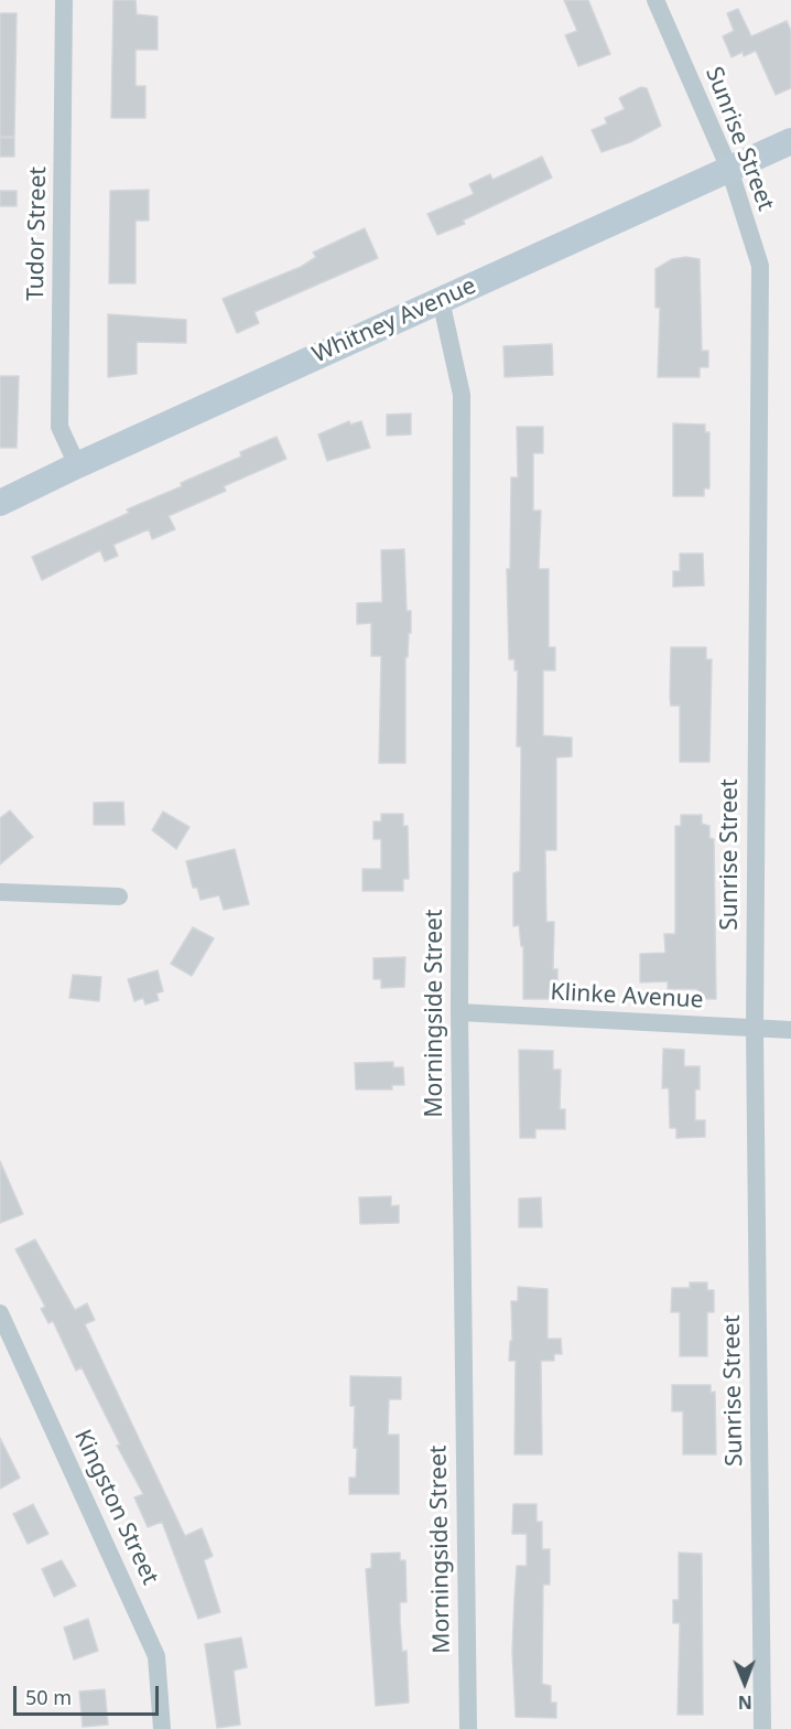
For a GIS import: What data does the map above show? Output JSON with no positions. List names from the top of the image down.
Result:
{
  "streets": {
    "main road": ["Whitney Avenue"],
    "street": [
      "Sunrise Street",
      "Tudor Street",
      "Klinke Avenue",
      "Morningside Street",
      "Kingston Street"
    ]
  },
  "crossings": [
    ["Sunrise Street", "Whitney Avenue"],
    ["Sunrise Street", "Klinke Avenue"],
    ["Tudor Street", "Whitney Avenue"],
    ["Whitney Avenue", "Morningside Street"],
    ["Klinke Avenue", "Morningside Street"]
  ],
  "scale_bar": "50 m",
  "north": "bottom"
}
